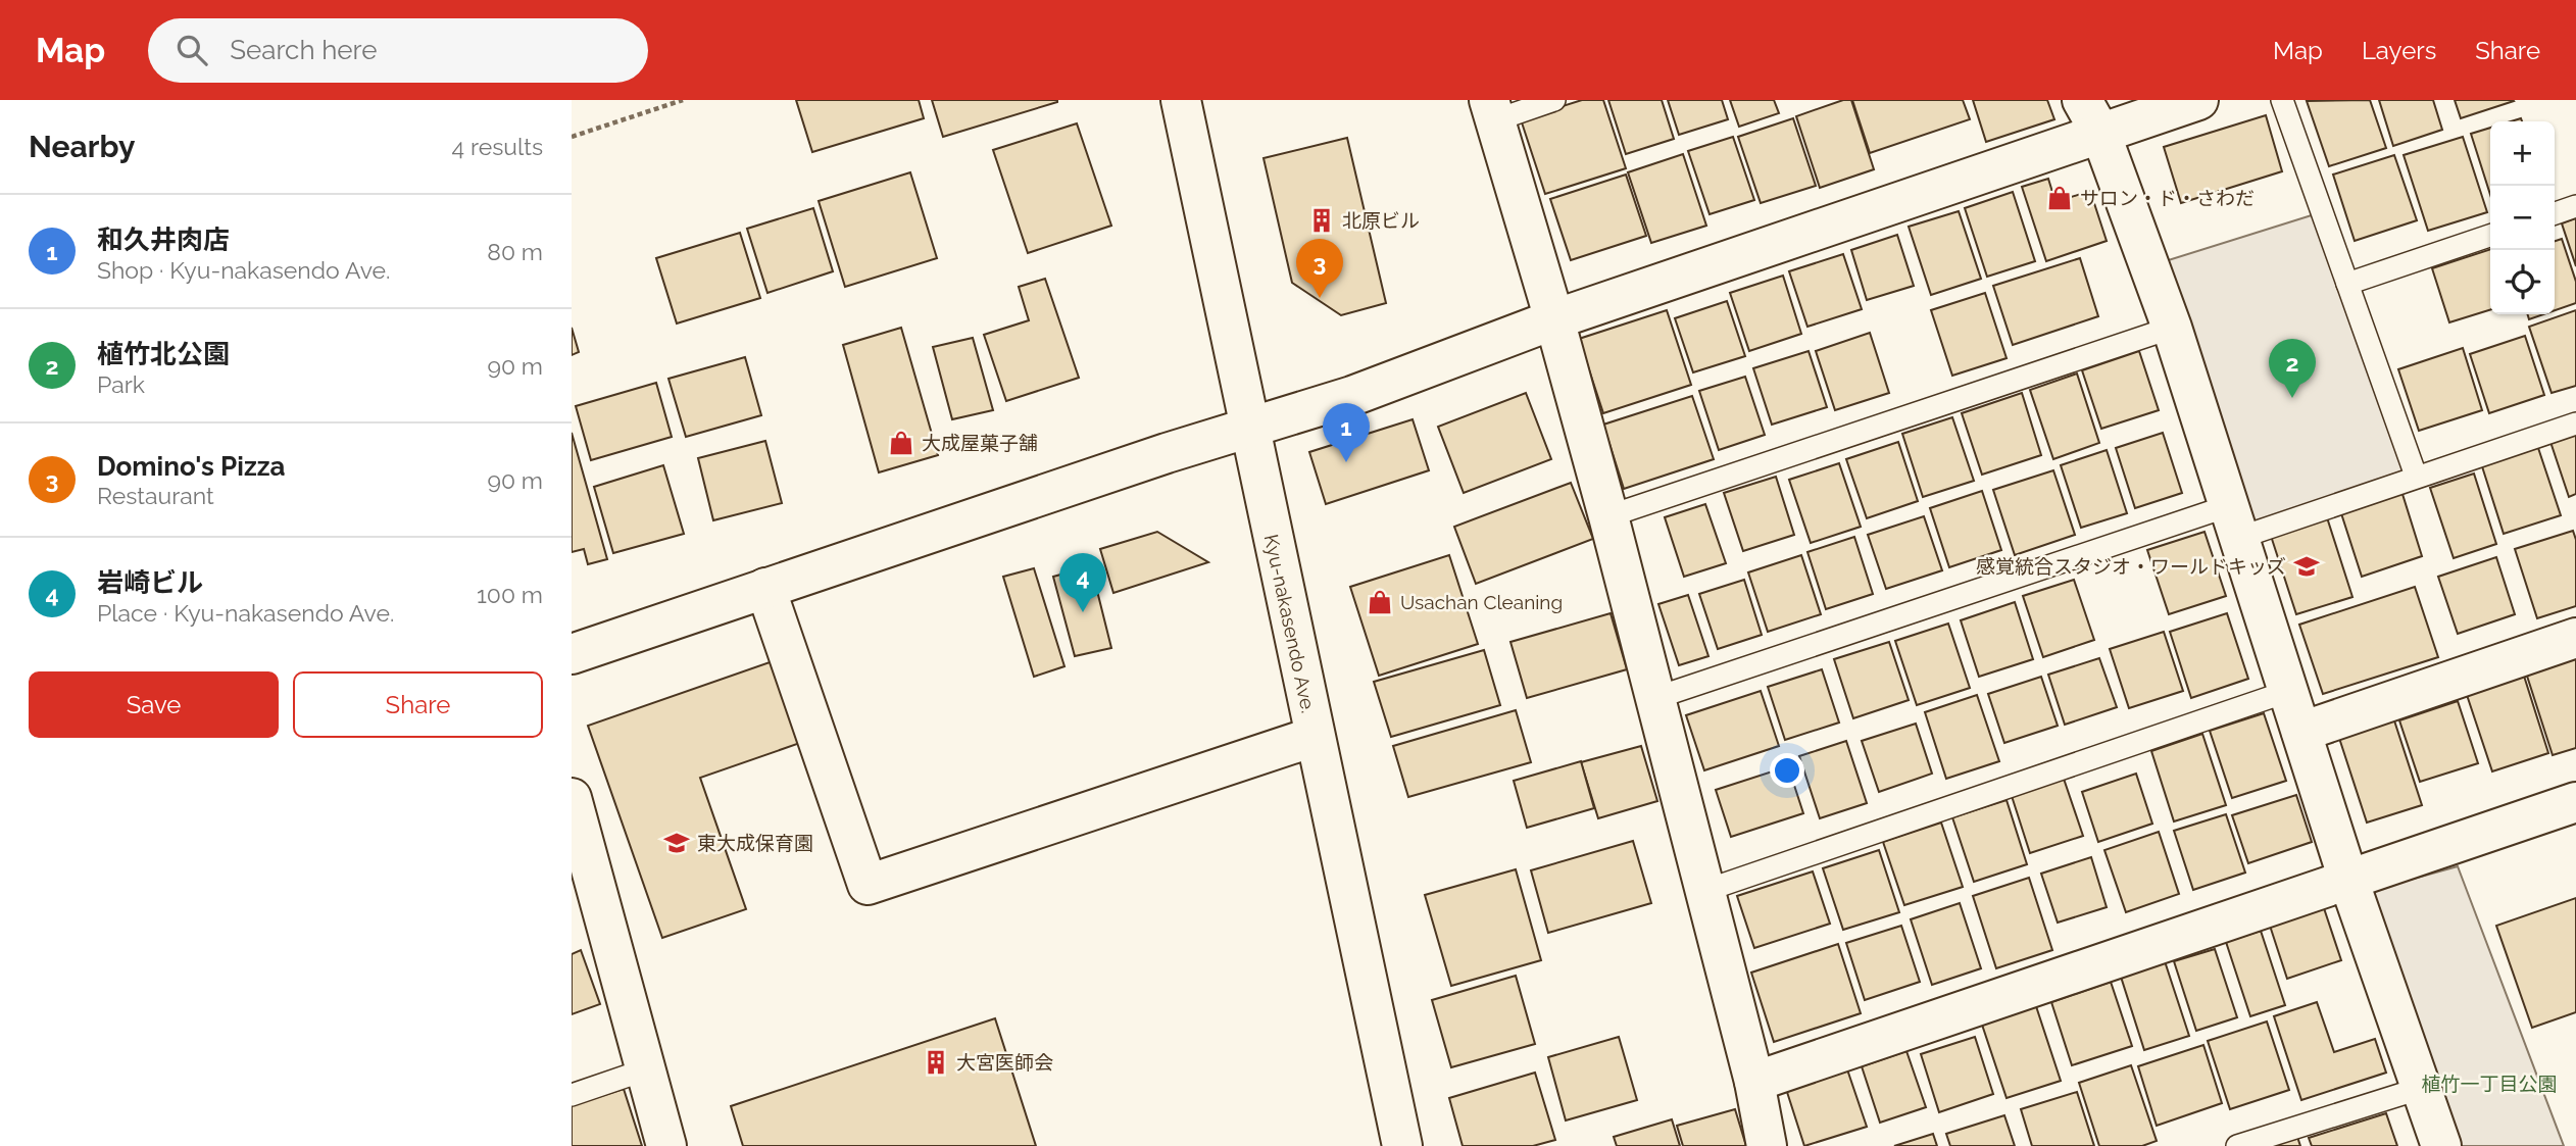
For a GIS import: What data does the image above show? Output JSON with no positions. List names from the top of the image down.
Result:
{
  "streets": {
    "street": ["Kyu-nakasendo Ave."]
  },
  "parks": ["植竹一丁目公園"],
  "places": {
    "shop": ["サロン・ド・さわだ", "大成屋菓子舗", "Usachan Cleaning"],
    "building": ["北原ビル", "大宮医師会"],
    "school or university": ["感覚統合スタジオ・ワールドキッズ", "東大成保育園"]
  },
  "page": {
    "header": "Map",
    "search": "Search here",
    "nav": ["Map", "Layers", "Share"],
    "heading": ["Nearby", "4 results"],
    "map_buttons": ["+", "−"],
    "list": [
      {
        "mark": "1",
        "name": "和久井肉店",
        "note": "Shop · Kyu-nakasendo Ave.",
        "value": "80 m"
      },
      {
        "mark": "2",
        "name": "植竹北公園",
        "note": "Park",
        "value": "90 m"
      },
      {
        "mark": "3",
        "name": "Domino's Pizza",
        "note": "Restaurant",
        "value": "90 m"
      },
      {
        "mark": "4",
        "name": "岩崎ビル",
        "note": "Place · Kyu-nakasendo Ave.",
        "value": "100 m"
      }
    ],
    "pins": [
      "3",
      "2",
      "1",
      "4"
    ],
    "buttons": ["Save", "Share"]
  }
}
